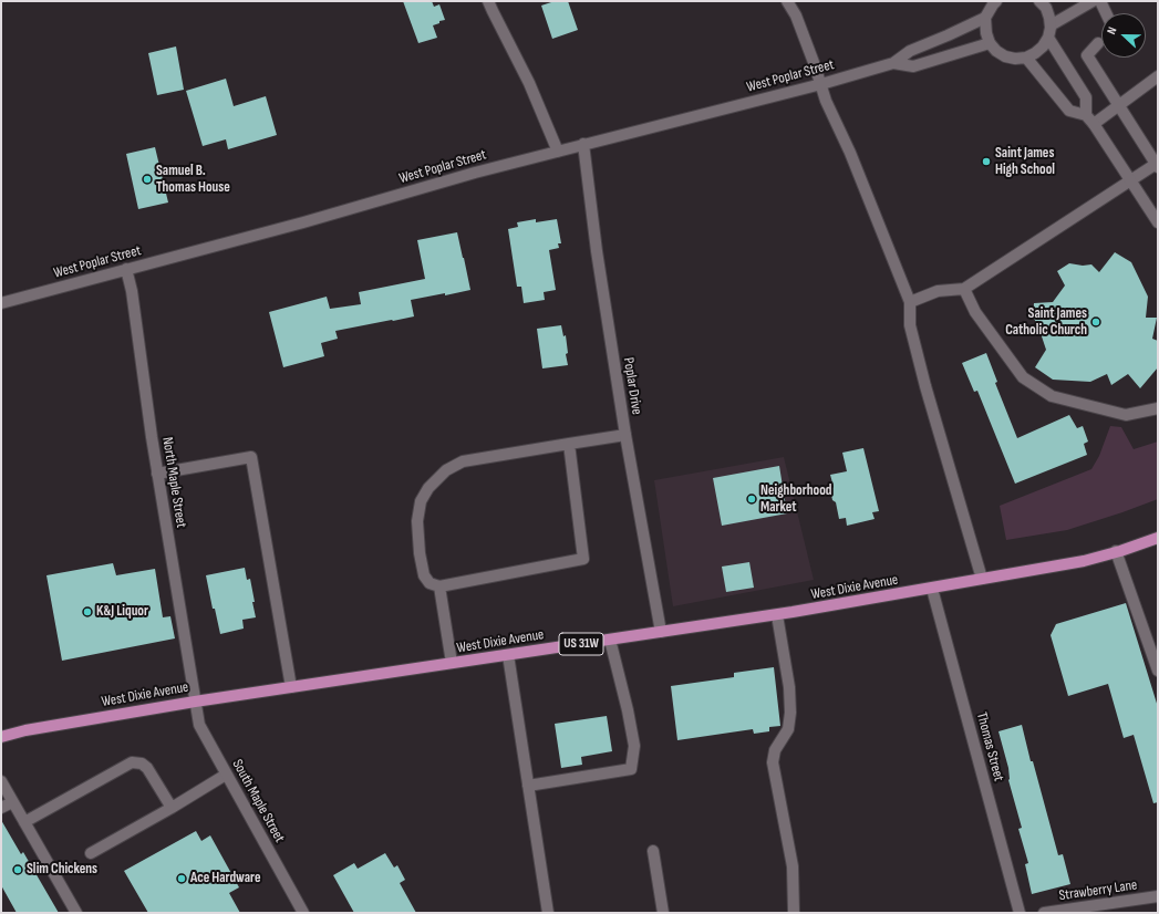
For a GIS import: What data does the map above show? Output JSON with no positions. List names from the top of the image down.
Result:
{
  "streets": {
    "main road": ["West Dixie Avenue", "US 31W"],
    "street": [
      "West Poplar Street",
      "Poplar Drive",
      "North Maple Street",
      "Thomas Street",
      "South Maple Street",
      "Strawberry Lane"
    ]
  },
  "crossings": [
    ["West Poplar Street", "Poplar Drive"],
    ["West Poplar Street", "North Maple Street"],
    ["Poplar Drive", "West Dixie Avenue"],
    ["North Maple Street", "West Dixie Avenue"],
    ["North Maple Street", "South Maple Street"],
    ["West Dixie Avenue", "Thomas Street"],
    ["West Dixie Avenue", "South Maple Street"]
  ],
  "places": [
    "Saint James High School",
    "Samuel B. Thomas House",
    "Saint James Catholic Church",
    "Neighborhood Market",
    "K&J Liquor",
    "Slim Chickens",
    "Ace Hardware"
  ],
  "north": "left"
}
